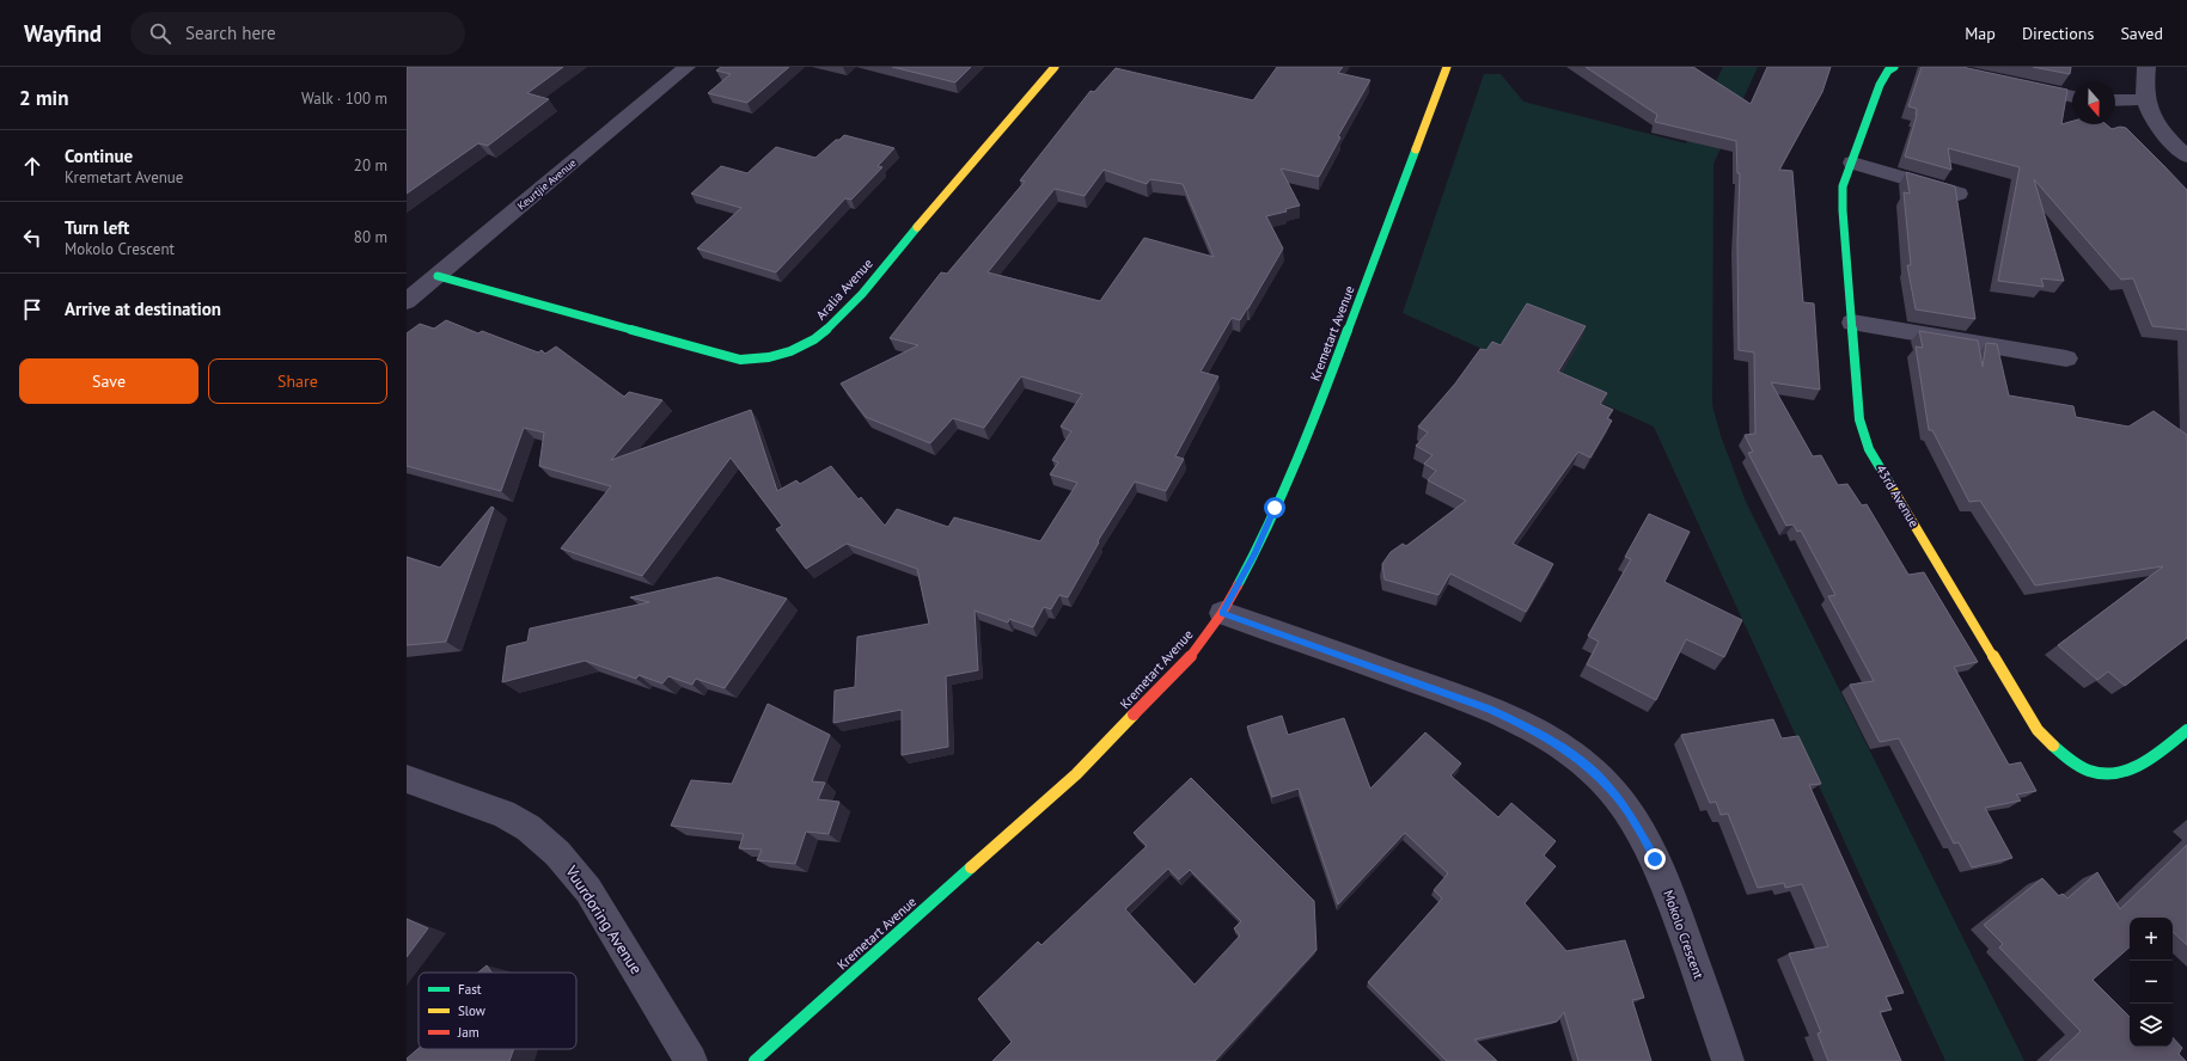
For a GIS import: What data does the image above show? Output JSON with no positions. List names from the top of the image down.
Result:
{
  "streets": {
    "street": [
      "Keurtjie Avenue",
      "Aralia Avenue",
      "Kremetart Avenue",
      "43rd Avenue",
      "Vuurdoring Avenue",
      "Mokolo Crescent"
    ]
  },
  "crossings": [
    ["Keurtjie Avenue", "Aralia Avenue"],
    ["Kremetart Avenue", "Mokolo Crescent"]
  ],
  "legend": ["Fast", "Slow", "Jam"],
  "north": "bottom",
  "page": {
    "header": "Wayfind",
    "search": "Search here",
    "nav": ["Map", "Directions", "Saved"],
    "heading": ["2 min", "Walk · 100 m"],
    "list": [
      ["Continue", "Kremetart Avenue", "20 m"],
      ["Turn left", "Mokolo Crescent", "80 m"],
      "Arrive at destination"
    ],
    "buttons": ["Save", "Share"],
    "map_buttons": ["+", "−"]
  }
}
